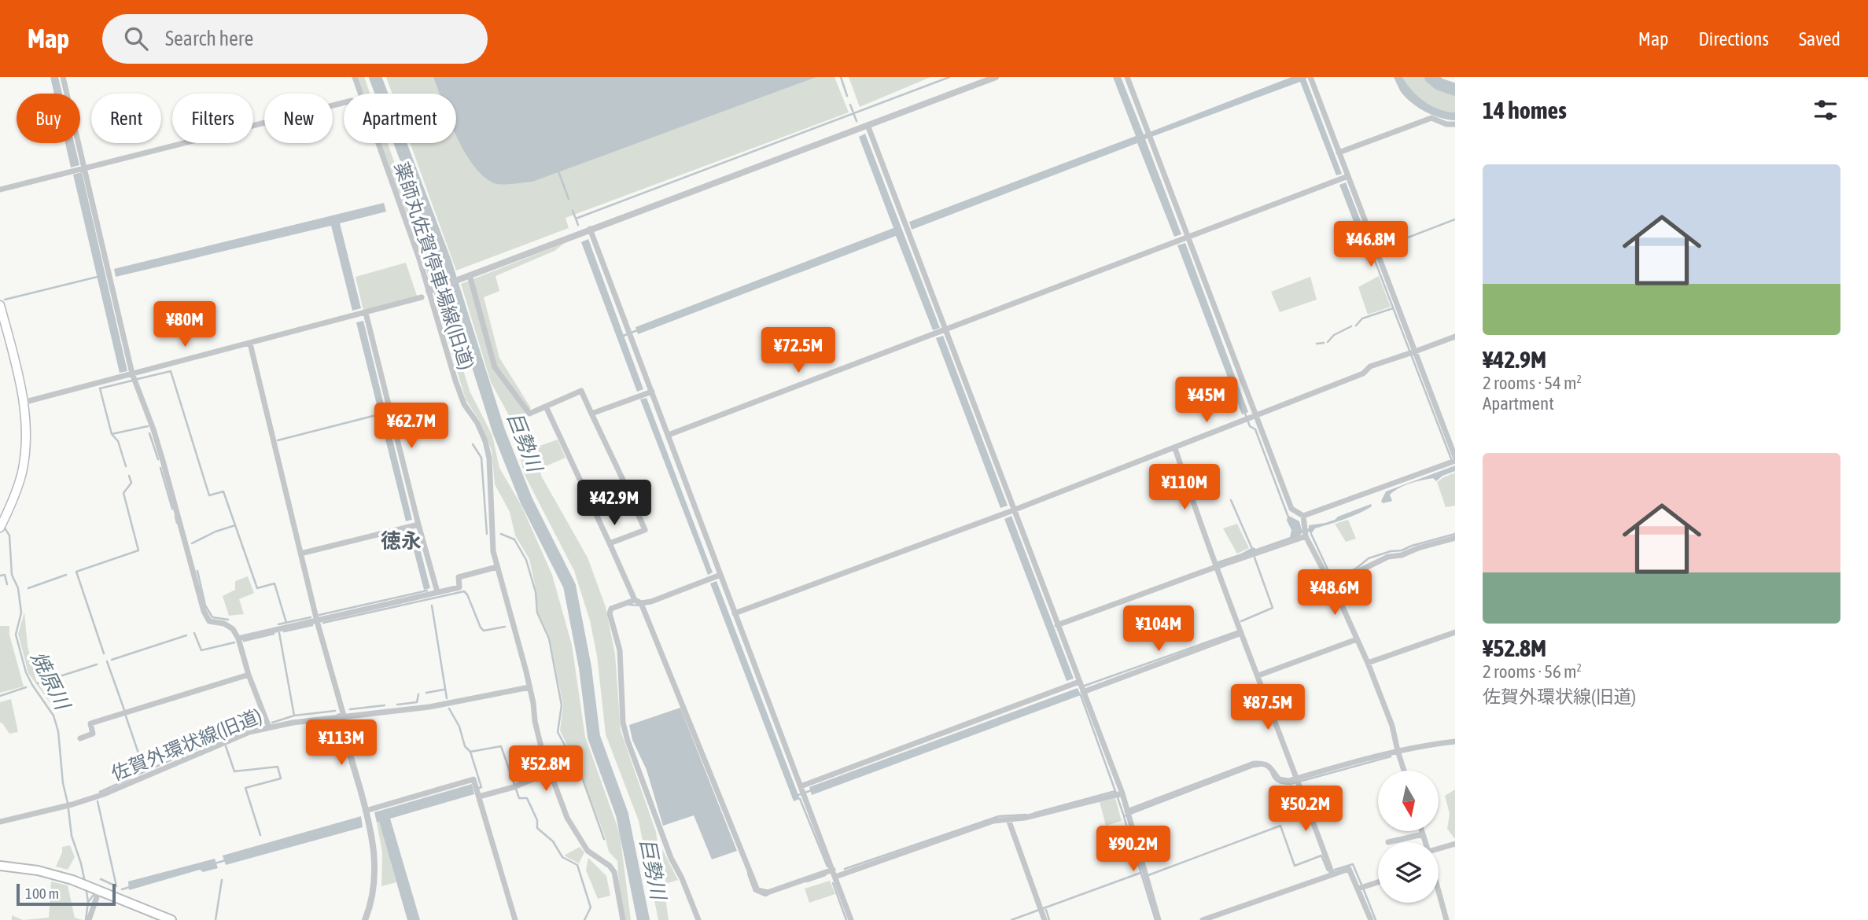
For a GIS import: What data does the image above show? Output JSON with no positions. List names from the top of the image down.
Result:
{
  "streets": {
    "street": ["薬師丸佐賀停車場線(旧道)", "佐賀外環状線(旧道)"]
  },
  "crossings": [
    ["薬師丸佐賀停車場線(旧道)", "佐賀外環状線(旧道)"]
  ],
  "districts": ["徳永"],
  "water": ["巨勢川", "焼原川"],
  "scale_bar": "100 m",
  "north": "bottom",
  "page": {
    "header": "Map",
    "search": "Search here",
    "nav": ["Map", "Directions", "Saved"],
    "heading": "14 homes",
    "chip": [
      "Buy",
      "Rent",
      "Filters",
      "New",
      "Apartment"
    ],
    "list": [
      {
        "name": "¥42.9M",
        "note": "2 rooms · 54 m² · Apartment"
      },
      {
        "name": "¥52.8M",
        "note": "2 rooms · 56 m² · 佐賀外環状線(旧道)"
      }
    ],
    "price": [
      "¥46.8M",
      "¥80M",
      "¥72.5M",
      "¥45M",
      "¥62.7M",
      "¥110M",
      "¥42.9M",
      "¥48.6M",
      "¥104M",
      "¥87.5M",
      "¥113M",
      "¥52.8M",
      "¥50.2M",
      "¥90.2M"
    ],
    "scale": "100 m"
  }
}
